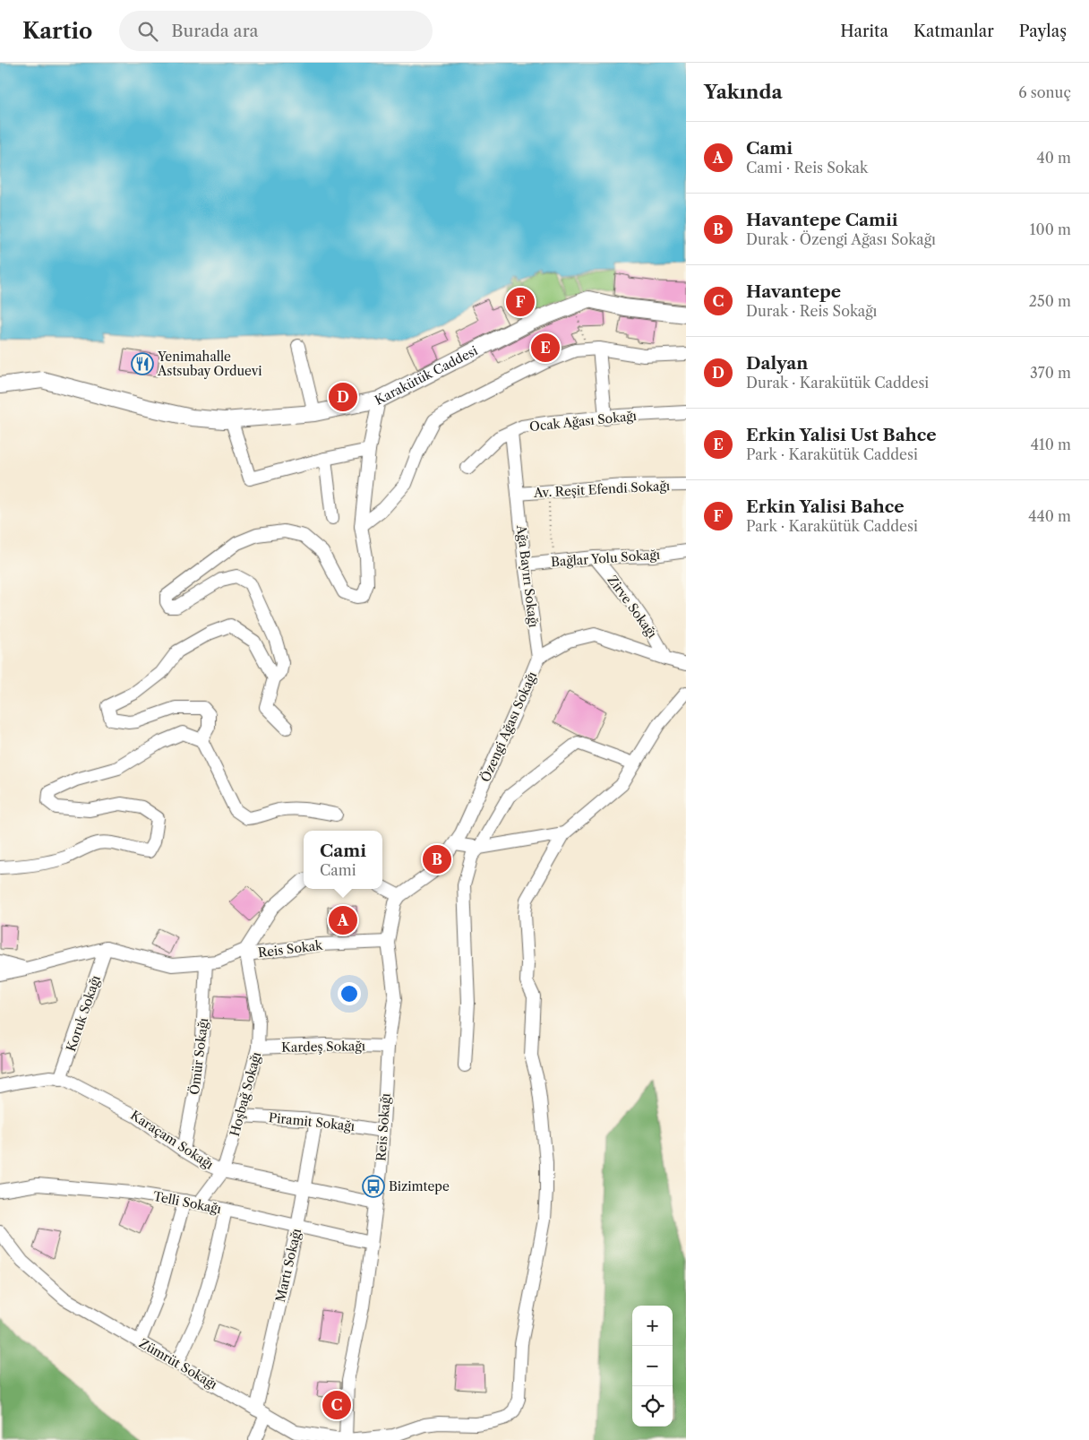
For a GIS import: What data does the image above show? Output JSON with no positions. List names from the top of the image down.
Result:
{
  "streets": {
    "main road": ["Karakütük Caddesi"],
    "street": [
      "Ocak Ağası Sokağı",
      "Av. Reşit Efendi Sokağı",
      "Bağlar Yolu Sokağı",
      "Ağa Bayırı Sokağı",
      "Zirve Sokağı",
      "Özengi Ağası Sokağı",
      "Reis Sokak",
      "Koruk Sokağı",
      "Kardeş Sokağı",
      "Ömür Sokağı",
      "Hoşbağ Sokağı",
      "Piramit Sokağı",
      "Reis Sokağı",
      "Karaçam Sokağı",
      "Telli Sokağı",
      "Martı Sokağı",
      "Zümrüt Sokağı"
    ]
  },
  "crossings": [
    ["Ocak Ağası Sokağı", "Ağa Bayırı Sokağı"],
    ["Av. Reşit Efendi Sokağı", "Ağa Bayırı Sokağı"],
    ["Bağlar Yolu Sokağı", "Ağa Bayırı Sokağı"],
    ["Bağlar Yolu Sokağı", "Zirve Sokağı"],
    ["Ağa Bayırı Sokağı", "Özengi Ağası Sokağı"],
    ["Zirve Sokağı", "Özengi Ağası Sokağı"],
    ["Özengi Ağası Sokağı", "Reis Sokağı"],
    ["Reis Sokak", "Koruk Sokağı"],
    ["Reis Sokak", "Ömür Sokağı"],
    ["Reis Sokak", "Hoşbağ Sokağı"],
    ["Reis Sokak", "Reis Sokağı"],
    ["Koruk Sokağı", "Karaçam Sokağı"],
    ["Kardeş Sokağı", "Hoşbağ Sokağı"],
    ["Kardeş Sokağı", "Reis Sokağı"],
    ["Ömür Sokağı", "Karaçam Sokağı"],
    ["Hoşbağ Sokağı", "Piramit Sokağı"],
    ["Hoşbağ Sokağı", "Karaçam Sokağı"],
    ["Hoşbağ Sokağı", "Telli Sokağı"],
    ["Piramit Sokağı", "Reis Sokağı"],
    ["Piramit Sokağı", "Martı Sokağı"],
    ["Reis Sokağı", "Karaçam Sokağı"],
    ["Reis Sokağı", "Telli Sokağı"],
    ["Reis Sokağı", "Zümrüt Sokağı"],
    ["Karaçam Sokağı", "Martı Sokağı"],
    ["Telli Sokağı", "Martı Sokağı"],
    ["Martı Sokağı", "Zümrüt Sokağı"]
  ],
  "places": {
    "restaurant": ["Yenimahalle Astsubay Orduevi"],
    "bus stop": ["Bizimtepe"]
  },
  "page": {
    "header": "Kartio",
    "search": "Burada ara",
    "nav": ["Harita", "Katmanlar", "Paylaş"],
    "heading": ["Yakında", "6 sonuç"],
    "list": [
      {
        "mark": "A",
        "name": "Cami",
        "note": "Cami · Reis Sokak",
        "value": "40 m"
      },
      {
        "mark": "B",
        "name": "Havantepe Camii",
        "note": "Durak · Özengi Ağası Sokağı",
        "value": "100 m"
      },
      {
        "mark": "C",
        "name": "Havantepe",
        "note": "Durak · Reis Sokağı",
        "value": "250 m"
      },
      {
        "mark": "D",
        "name": "Dalyan",
        "note": "Durak · Karakütük Caddesi",
        "value": "370 m"
      },
      {
        "mark": "E",
        "name": "Erkin Yalisi Ust Bahce",
        "note": "Park · Karakütük Caddesi",
        "value": "410 m"
      },
      {
        "mark": "F",
        "name": "Erkin Yalisi Bahce",
        "note": "Park · Karakütük Caddesi",
        "value": "440 m"
      }
    ],
    "pins": [
      "F",
      "E",
      "D",
      "B",
      "A",
      "C"
    ],
    "popup": ["Cami", "Cami"],
    "map_buttons": ["+", "−"]
  }
}
